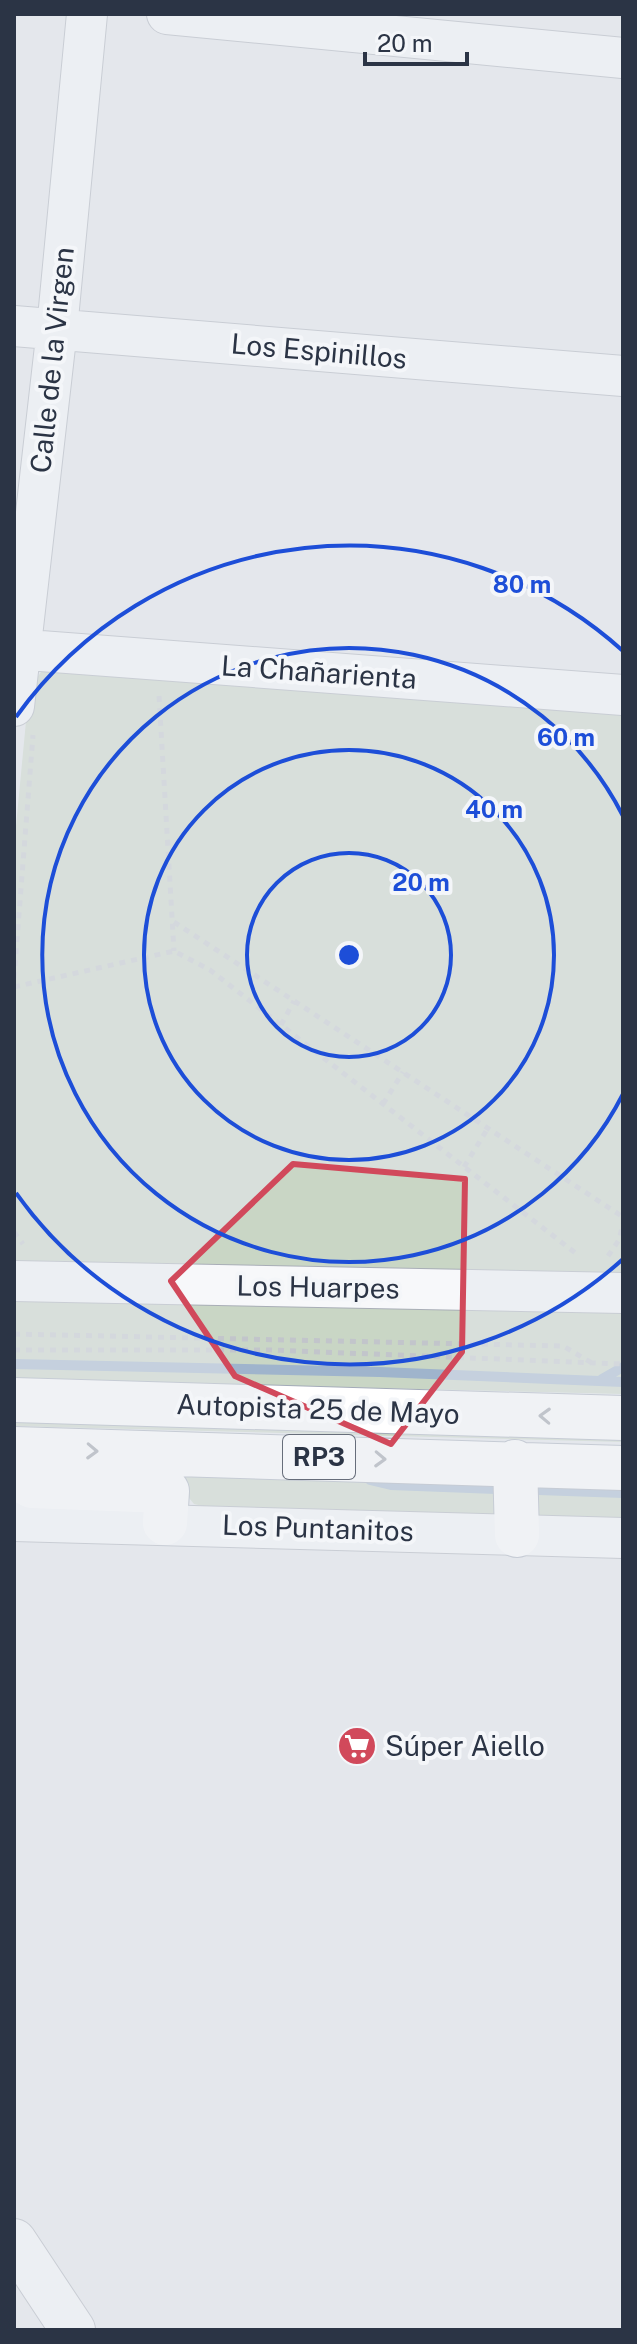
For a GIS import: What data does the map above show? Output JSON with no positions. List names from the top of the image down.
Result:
{
  "streets": {
    "main road": ["Autopista 25 de Mayo", "RP3"],
    "street": [
      "Los Espinillos",
      "Calle de la Virgen",
      "La Chañarienta",
      "Los Huarpes",
      "Los Puntanitos"
    ]
  },
  "crossings": [
    ["Los Espinillos", "Calle de la Virgen"],
    ["Calle de la Virgen", "La Chañarienta"]
  ],
  "places": {
    "supermarket": ["Súper Aiello"]
  },
  "scale_bar": "20 m",
  "rings": [
    "80 m",
    "60 m",
    "40 m",
    "20 m"
  ]
}
